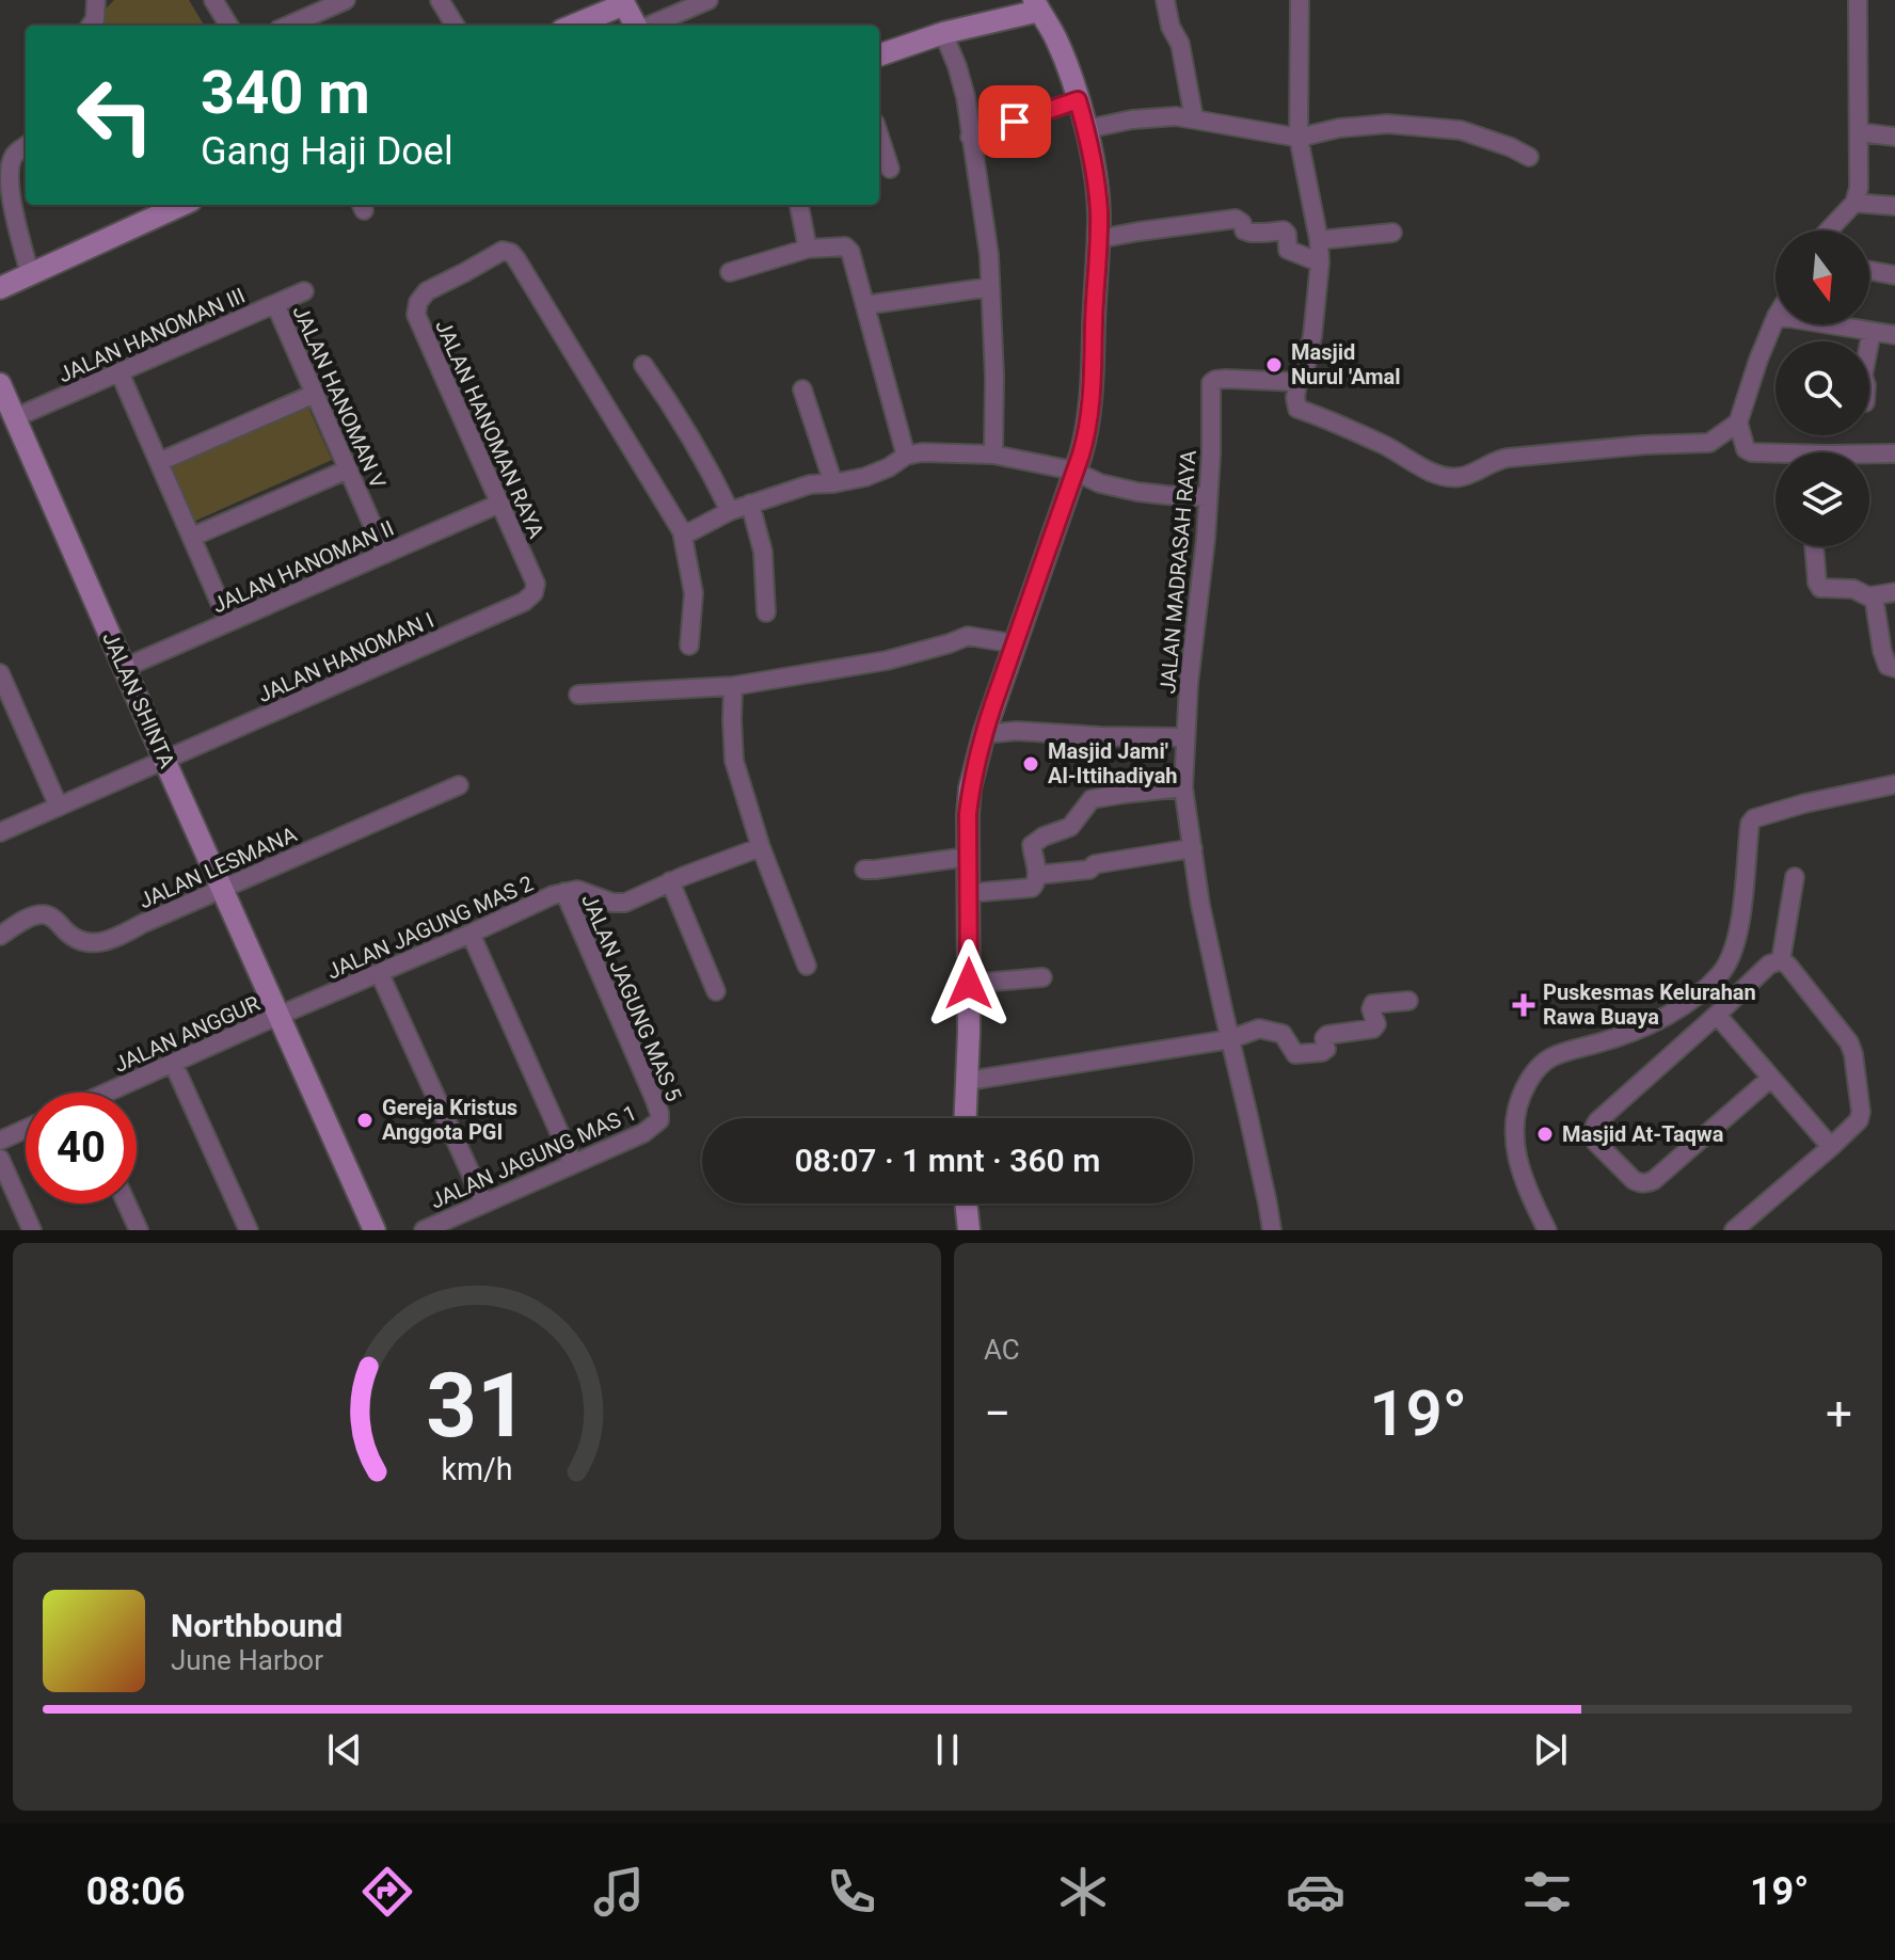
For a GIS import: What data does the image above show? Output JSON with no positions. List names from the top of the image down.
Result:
{
  "streets": {
    "street": [
      "JALAN HANOMAN III",
      "JALAN HANOMAN V",
      "JALAN HANOMAN RAYA",
      "JALAN HANOMAN II",
      "JALAN MADRASAH RAYA",
      "JALAN HANOMAN I",
      "JALAN SHINTA",
      "JALAN LESMANA",
      "JALAN JAGUNG MAS 2",
      "JALAN JAGUNG MAS 5",
      "JALAN ANGGUR",
      "JALAN JAGUNG MAS 1"
    ]
  },
  "crossings": [
    ["JALAN HANOMAN III", "JALAN HANOMAN V"],
    ["JALAN HANOMAN III", "JALAN SHINTA"],
    ["JALAN HANOMAN V", "JALAN HANOMAN II"],
    ["JALAN HANOMAN RAYA", "JALAN HANOMAN II"],
    ["JALAN HANOMAN RAYA", "JALAN HANOMAN I"],
    ["JALAN HANOMAN II", "JALAN SHINTA"],
    ["JALAN HANOMAN I", "JALAN SHINTA"],
    ["JALAN SHINTA", "JALAN LESMANA"],
    ["JALAN SHINTA", "JALAN JAGUNG MAS 2"],
    ["JALAN SHINTA", "JALAN ANGGUR"],
    ["JALAN JAGUNG MAS 2", "JALAN JAGUNG MAS 5"],
    ["JALAN JAGUNG MAS 2", "JALAN ANGGUR"],
    ["JALAN JAGUNG MAS 5", "JALAN JAGUNG MAS 1"]
  ],
  "places": {
    "other": [
      "Masjid Nurul 'Amal",
      "Masjid Jami' Al-Ittihadiyah",
      "Gereja Kristus Anggota PGI",
      "Masjid At-Taqwa"
    ],
    "health": ["Puskesmas Kelurahan Rawa Buaya"]
  },
  "north": "bottom",
  "page": {
    "turn": ["340 m", "Gang Haji Doel"],
    "limit": "40",
    "trip": "08:07 · 1 mnt · 360 m",
    "tile": "AC",
    "heat": ["−", "19°", "+"],
    "song": ["Northbound", "June Harbor"],
    "tabs": ["08:06", "19°"],
    "gauge": ["31", "km/h"]
  }
}
